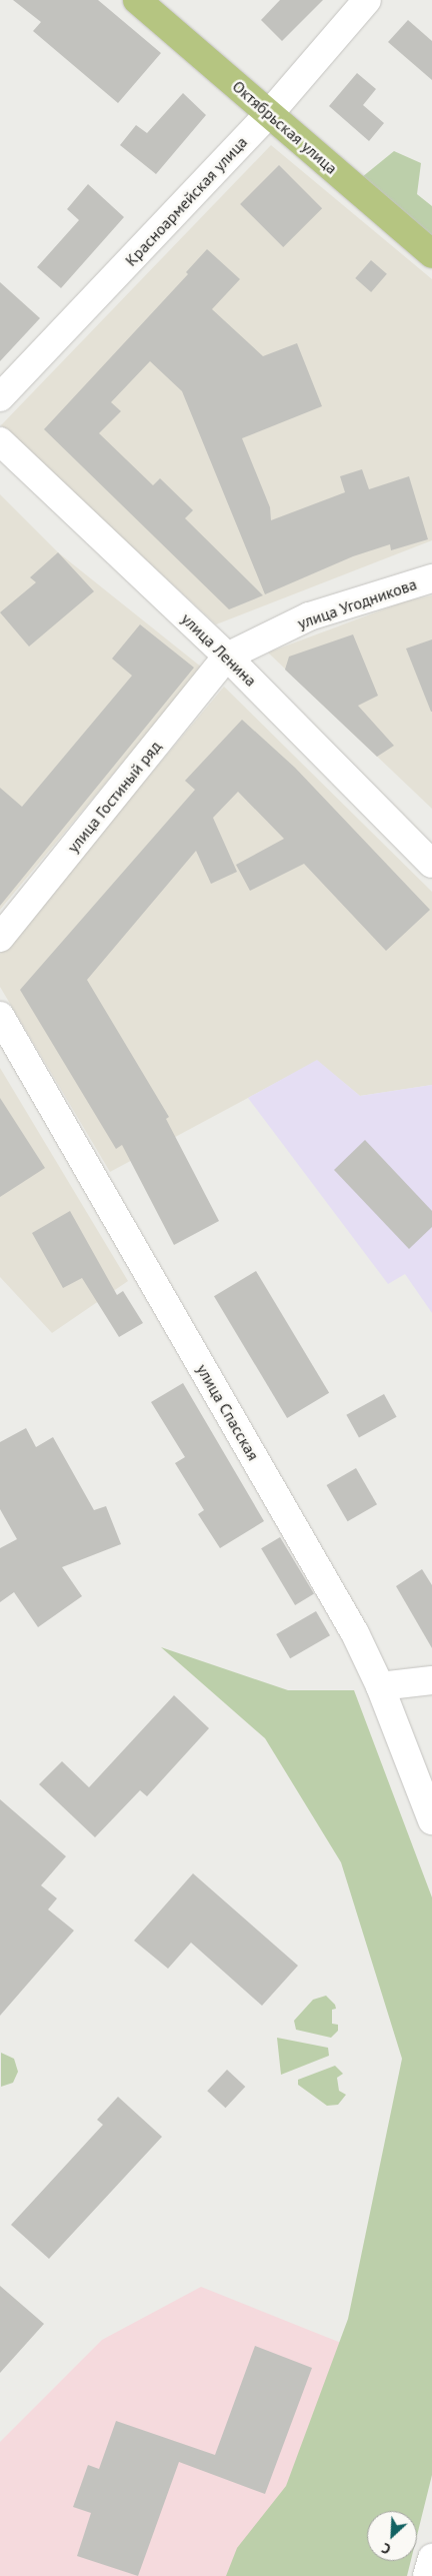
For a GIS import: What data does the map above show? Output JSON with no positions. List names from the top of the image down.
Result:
{
  "streets": {
    "main road": ["Октябрьская улица"],
    "street": [
      "Красноармейская улица",
      "улица Угодникова",
      "улица Ленина",
      "улица Гостиный ряд",
      "улица Спасская"
    ]
  },
  "crossings": [
    ["Октябрьская улица", "Красноармейская улица"],
    ["улица Угодникова", "улица Ленина"],
    ["улица Угодникова", "улица Гостиный ряд"],
    ["улица Ленина", "улица Гостиный ряд"]
  ],
  "north": "bottom left"
}
